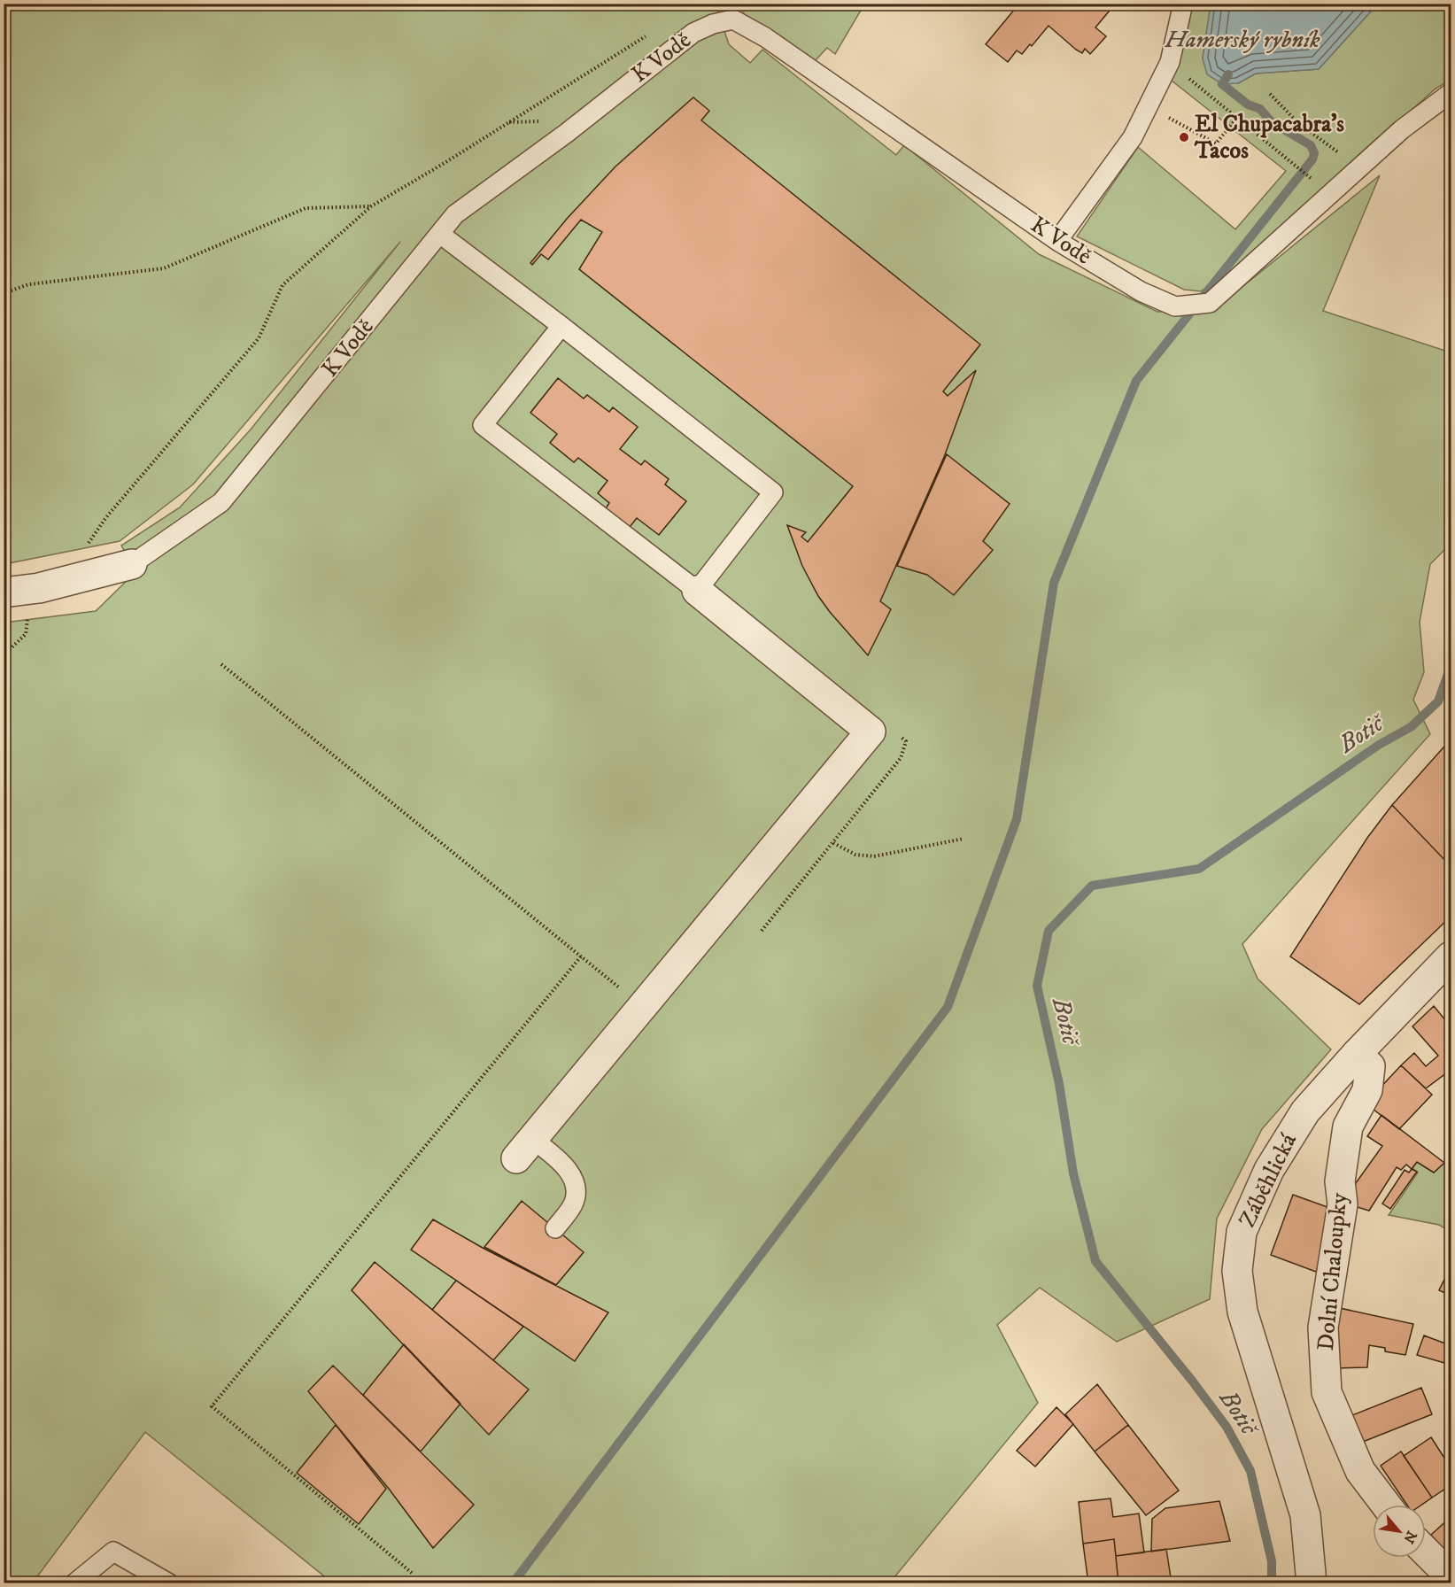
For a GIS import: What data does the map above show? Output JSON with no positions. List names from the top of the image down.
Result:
{
  "streets": {
    "street": ["K Vodě", "Záběhlická", "Dolní Chaloupky"]
  },
  "crossings": [
    ["Záběhlická", "Dolní Chaloupky"]
  ],
  "water": ["Hamerský rybník", "Botič"],
  "places": ["El Chupacabra's Tacos"],
  "north": "bottom right"
}
